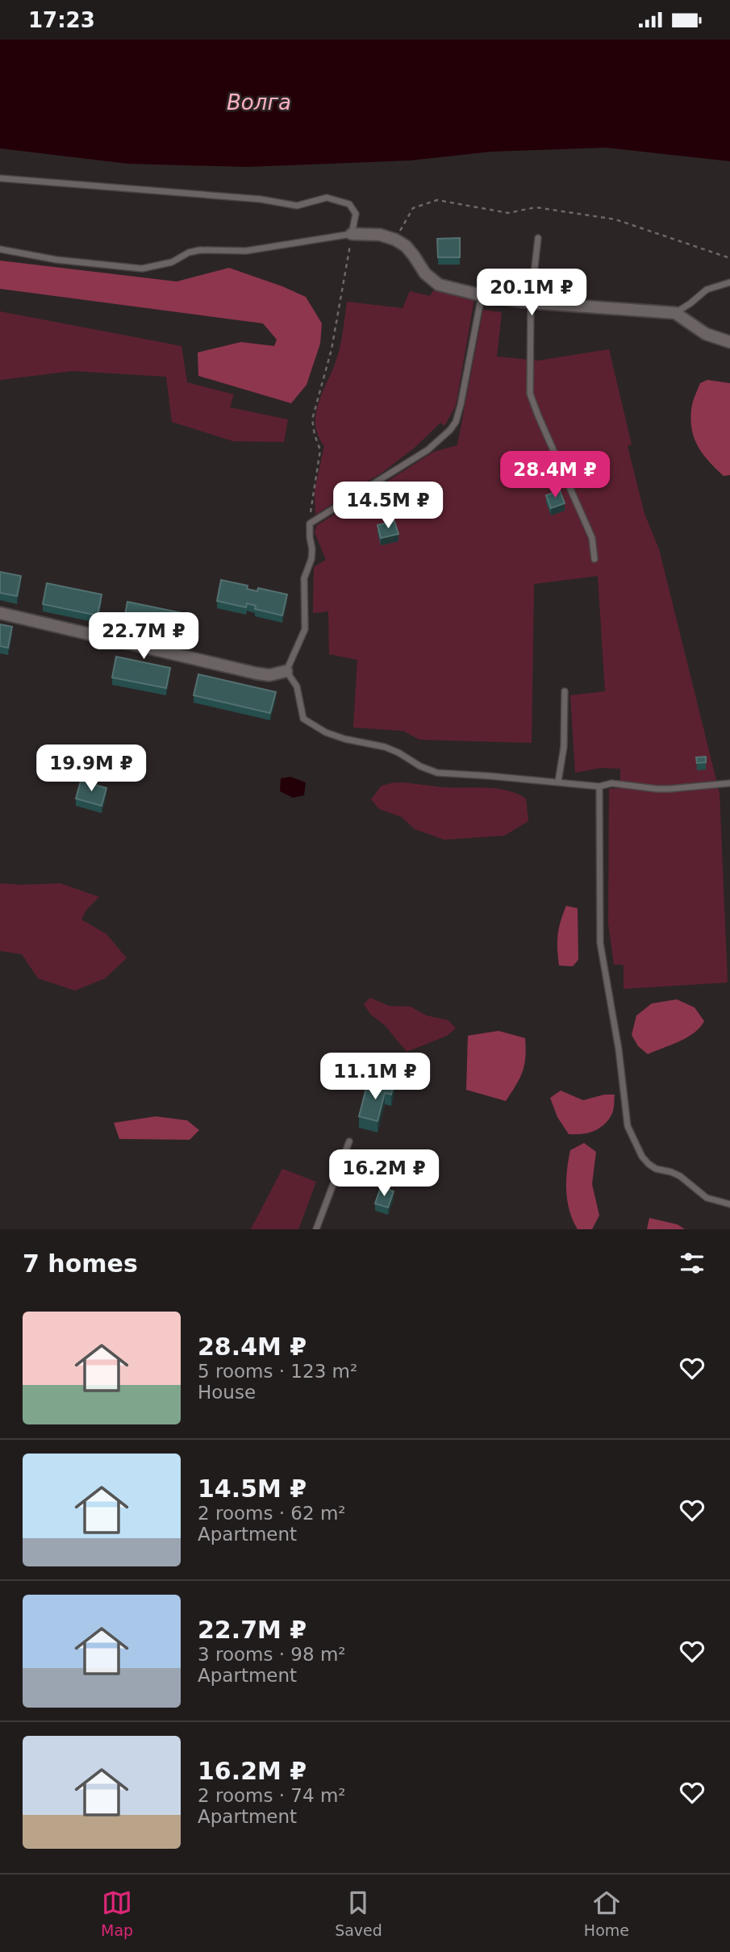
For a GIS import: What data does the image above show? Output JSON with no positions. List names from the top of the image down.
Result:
{
  "water": ["Волга"],
  "page": {
    "status": "17:23",
    "price": [
      "20.1M ₽",
      "28.4M ₽",
      "14.5M ₽",
      "22.7M ₽",
      "19.9M ₽",
      "11.1M ₽",
      "16.2M ₽"
    ],
    "heading": "7 homes",
    "list": [
      {
        "name": "28.4M ₽",
        "note": "5 rooms · 123 m² · House"
      },
      {
        "name": "14.5M ₽",
        "note": "2 rooms · 62 m² · Apartment"
      },
      {
        "name": "22.7M ₽",
        "note": "3 rooms · 98 m² · Apartment"
      },
      {
        "name": "16.2M ₽",
        "note": "2 rooms · 74 m² · Apartment"
      }
    ],
    "tabs": ["Map", "Saved", "Home"]
  }
}
